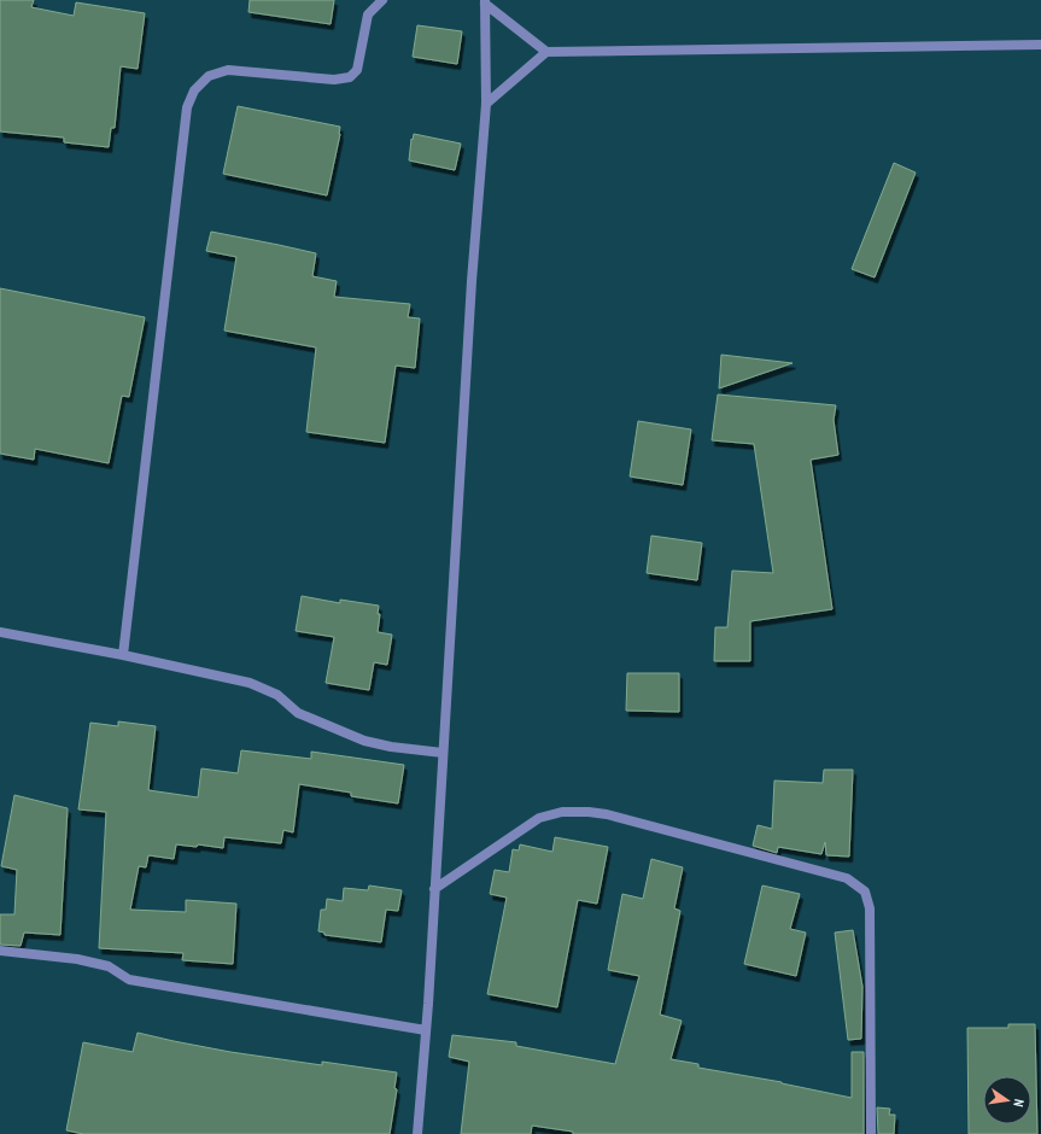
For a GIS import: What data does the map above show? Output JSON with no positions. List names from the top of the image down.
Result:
{
  "north": "right"
}
